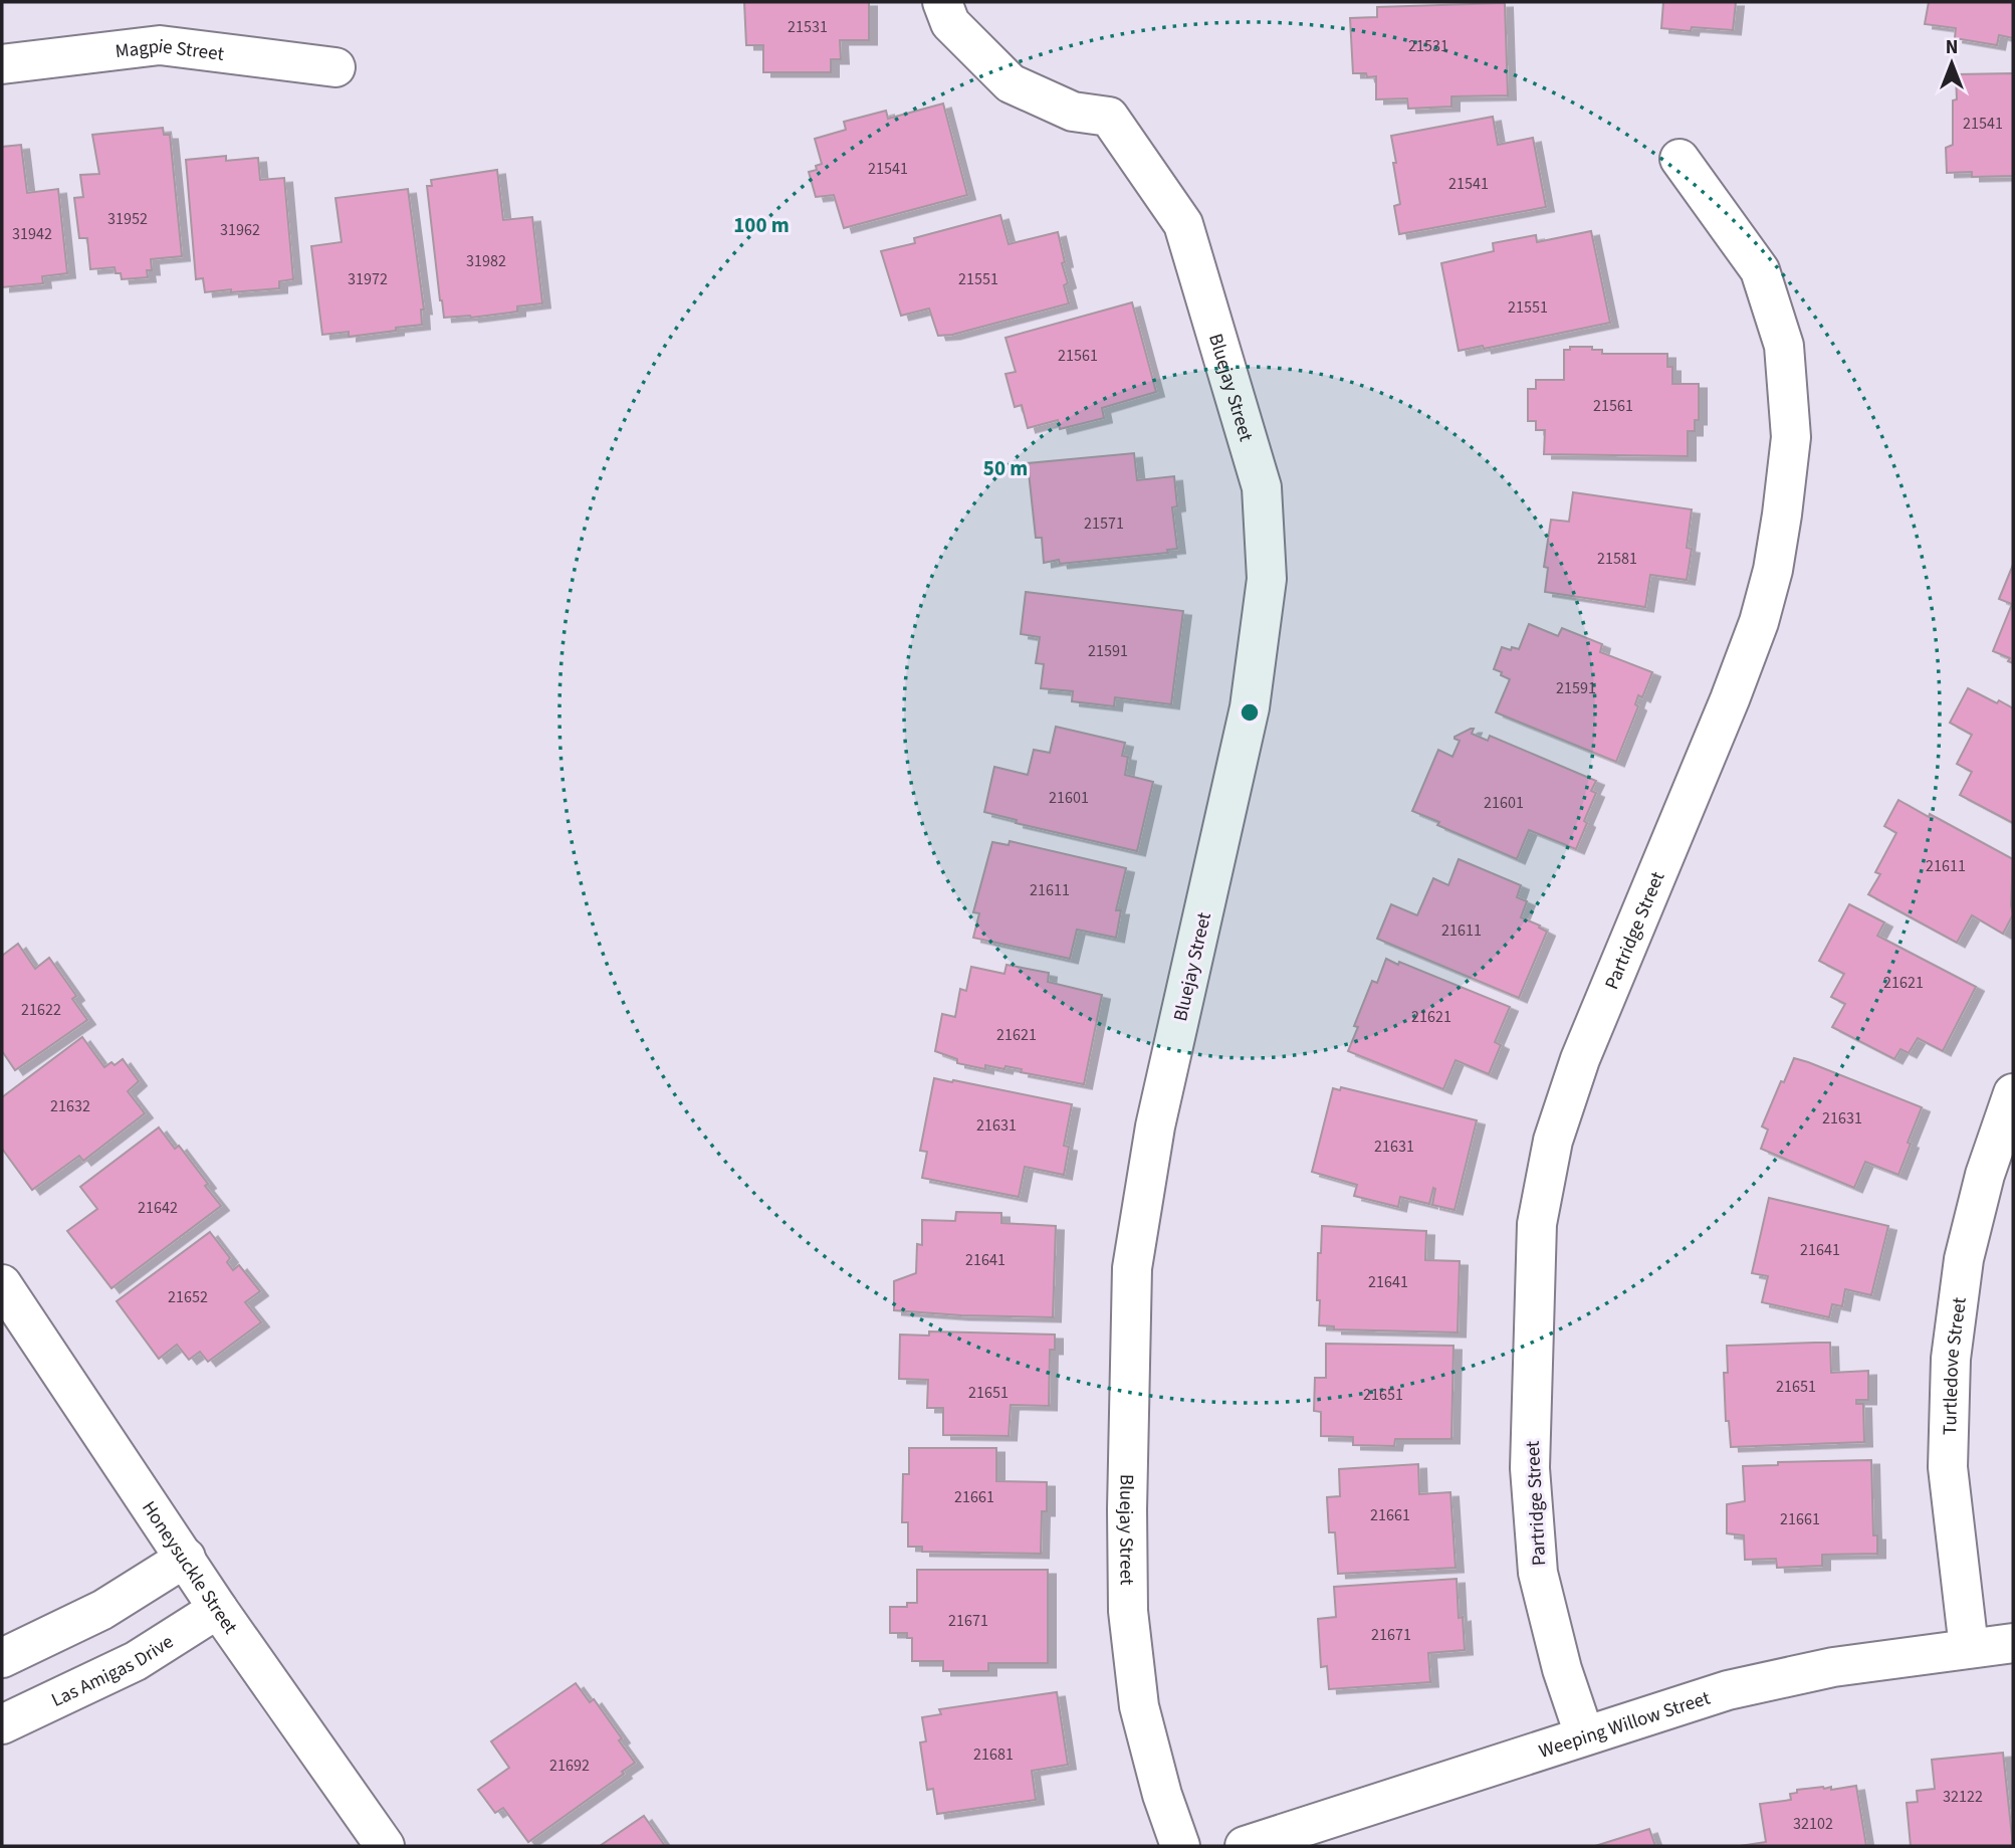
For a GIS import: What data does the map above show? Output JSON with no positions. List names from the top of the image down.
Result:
{
  "streets": {
    "street": [
      "Magpie Street",
      "Bluejay Street",
      "Partridge Street",
      "Turtledove Street",
      "Honeysuckle Street",
      "Las Amigas Drive",
      "Weeping Willow Street"
    ]
  },
  "crossings": [
    ["Partridge Street", "Weeping Willow Street"],
    ["Turtledove Street", "Weeping Willow Street"],
    ["Honeysuckle Street", "Las Amigas Drive"]
  ],
  "house_numbers": [
    "21531",
    "21531",
    "21541",
    "21541",
    "21541",
    "31952",
    "31962",
    "31942",
    "31982",
    "31972",
    "21551",
    "21551",
    "21561",
    "21561",
    "21571",
    "21581",
    "21591",
    "21591",
    "21601",
    "21601",
    "21611",
    "21611",
    "21611",
    "21621",
    "21622",
    "21621",
    "21621",
    "21632",
    "21631",
    "21631",
    "21631",
    "21642",
    "21641",
    "21641",
    "21641",
    "21652",
    "21651",
    "21651",
    "21651",
    "21661",
    "21661",
    "21661",
    "21671",
    "21671",
    "21681",
    "21692",
    "32122",
    "32102"
  ],
  "north": "top",
  "rings": ["100 m", "50 m"]
}
